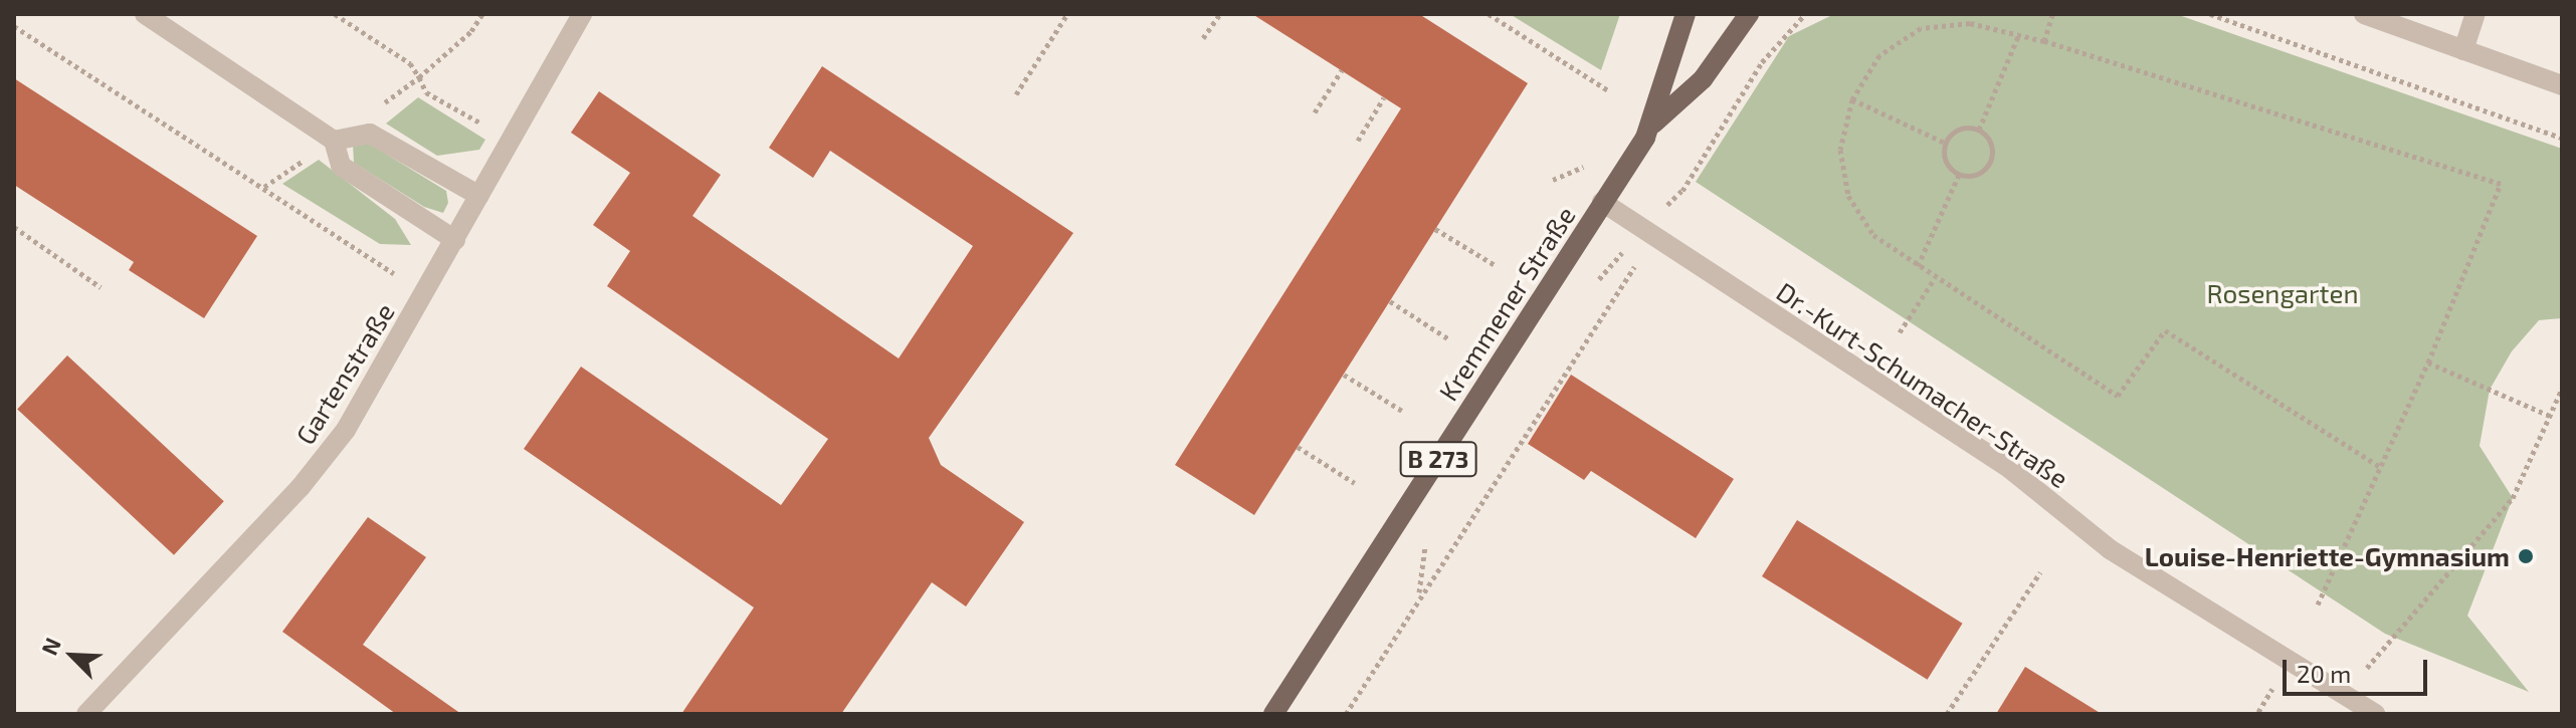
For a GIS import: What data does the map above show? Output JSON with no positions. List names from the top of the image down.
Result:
{
  "streets": {
    "main road": ["Kremmener Straße", "B 273"],
    "street": ["Gartenstraße", "Dr.-Kurt-Schumacher-Straße"]
  },
  "crossings": [
    ["Kremmener Straße", "Dr.-Kurt-Schumacher-Straße"]
  ],
  "parks": ["Rosengarten"],
  "places": ["Louise-Henriette-Gymnasium"],
  "scale_bar": "20 m",
  "north": "top left"
}
